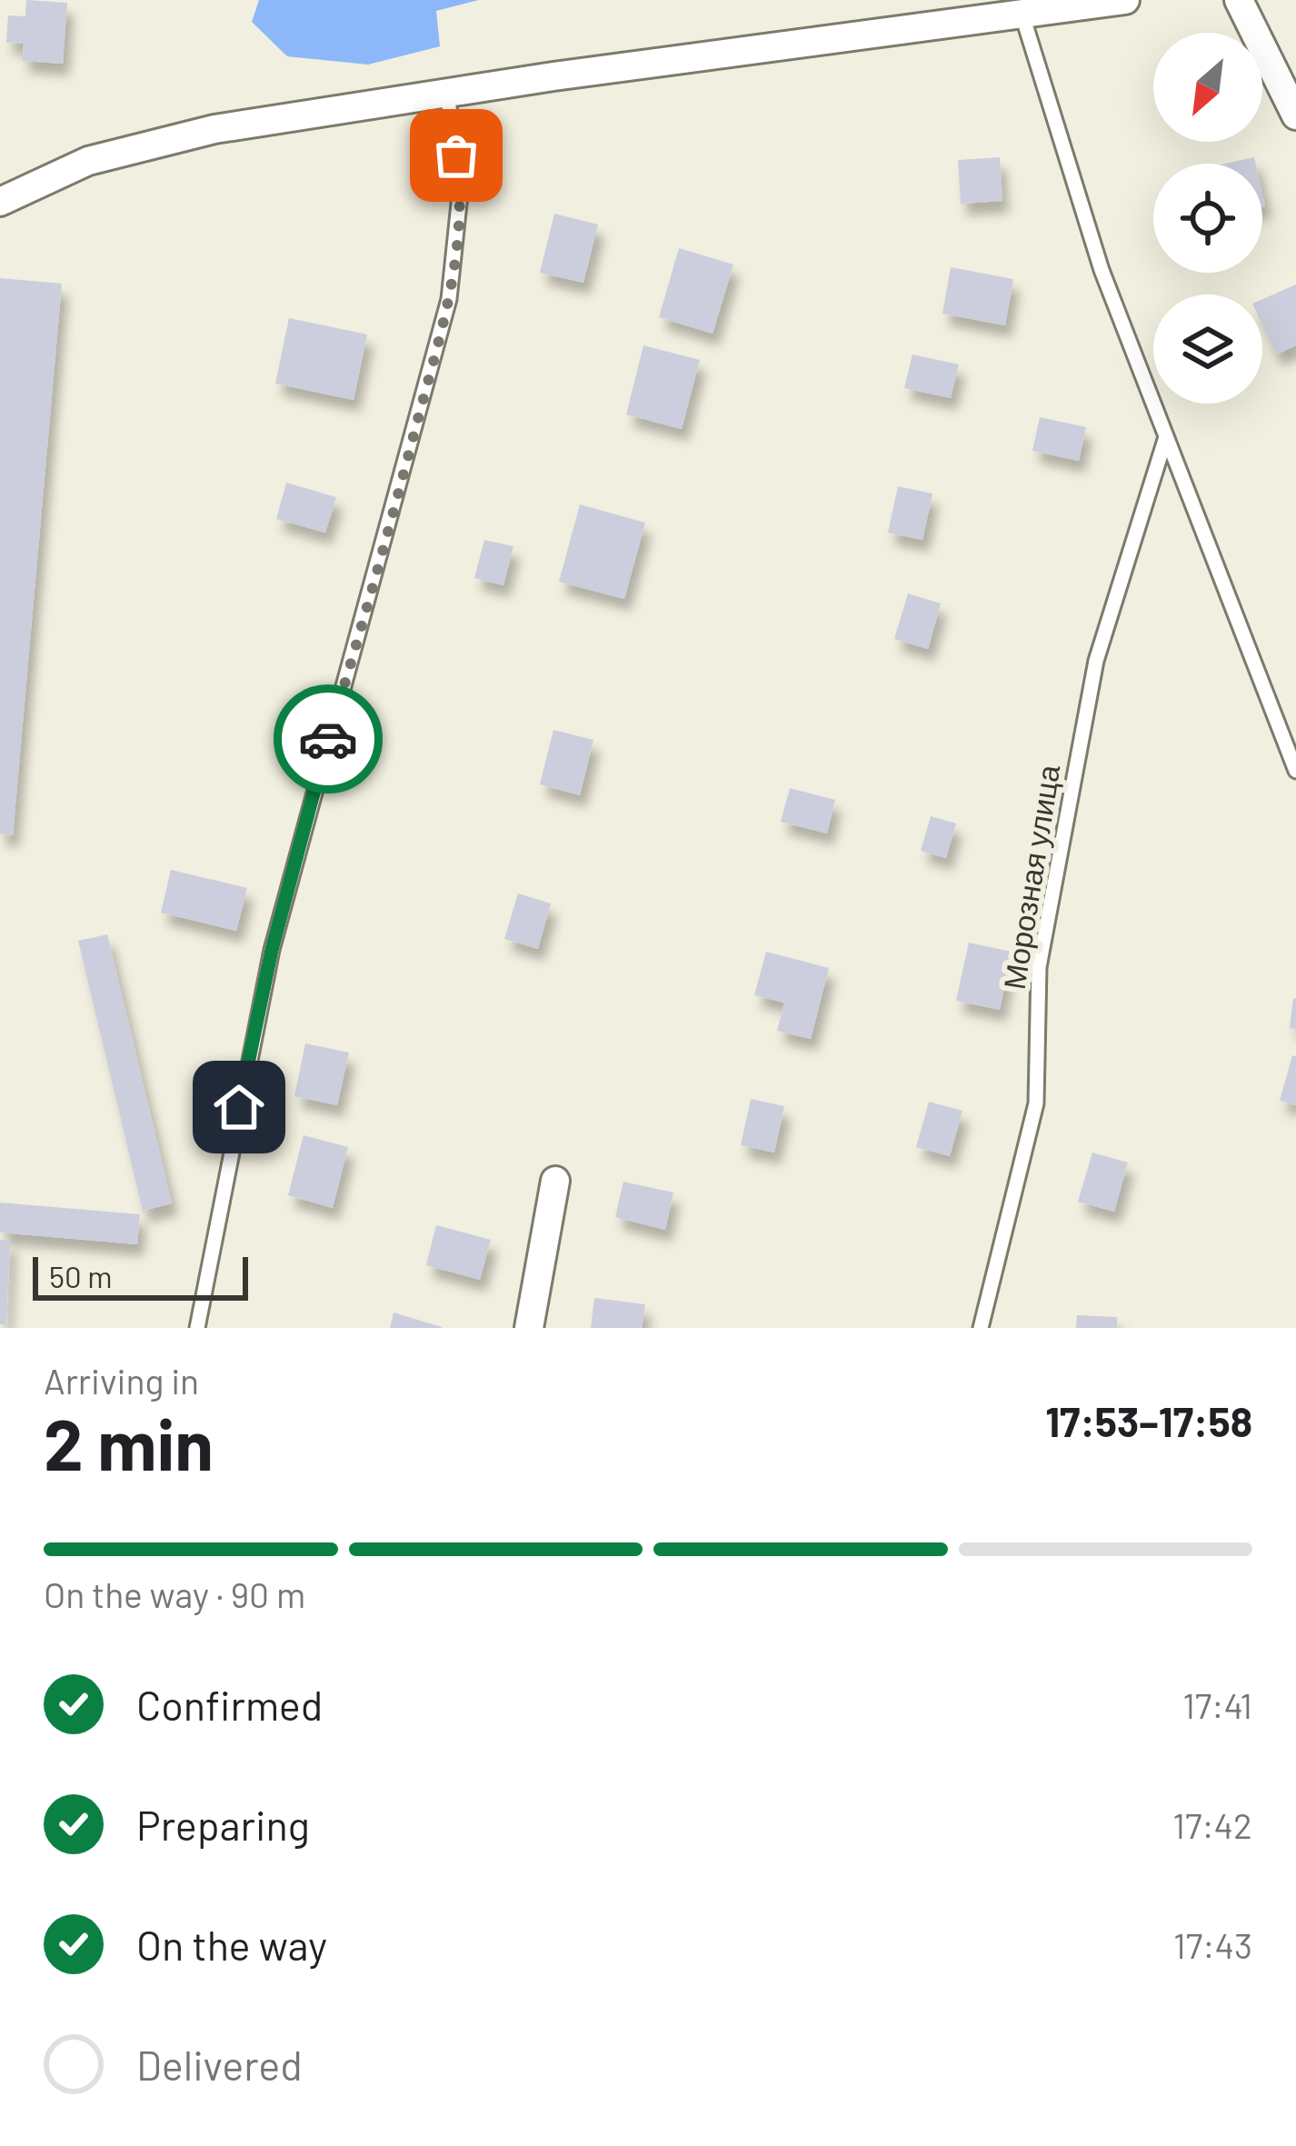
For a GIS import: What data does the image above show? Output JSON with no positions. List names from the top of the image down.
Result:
{
  "streets": {
    "lane": ["Морозная улица"]
  },
  "scale_bar": "50 m",
  "north": "bottom left",
  "page": {
    "scale": "50 m",
    "heading": ["2 min", "Arriving in", "17:53–17:58"],
    "bar": "On the way · 90 m",
    "list": [
      ["Confirmed", "17:41"],
      ["Preparing", "17:42"],
      ["On the way", "17:43"],
      "Delivered"
    ]
  }
}
